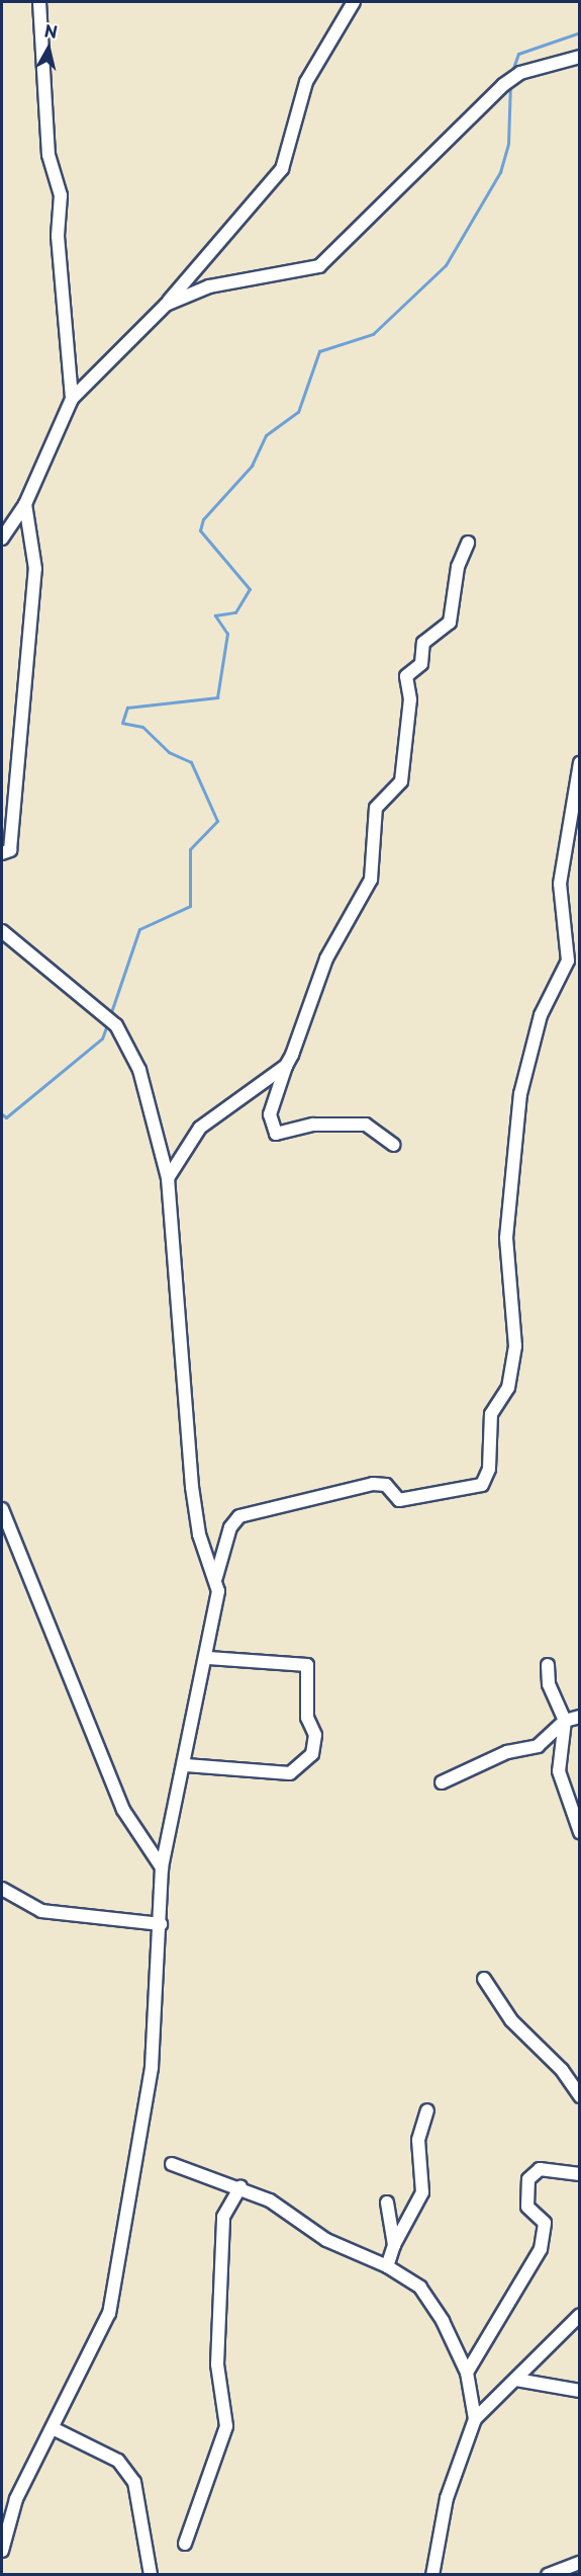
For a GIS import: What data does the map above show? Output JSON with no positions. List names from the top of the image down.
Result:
{
  "north": "top"
}
